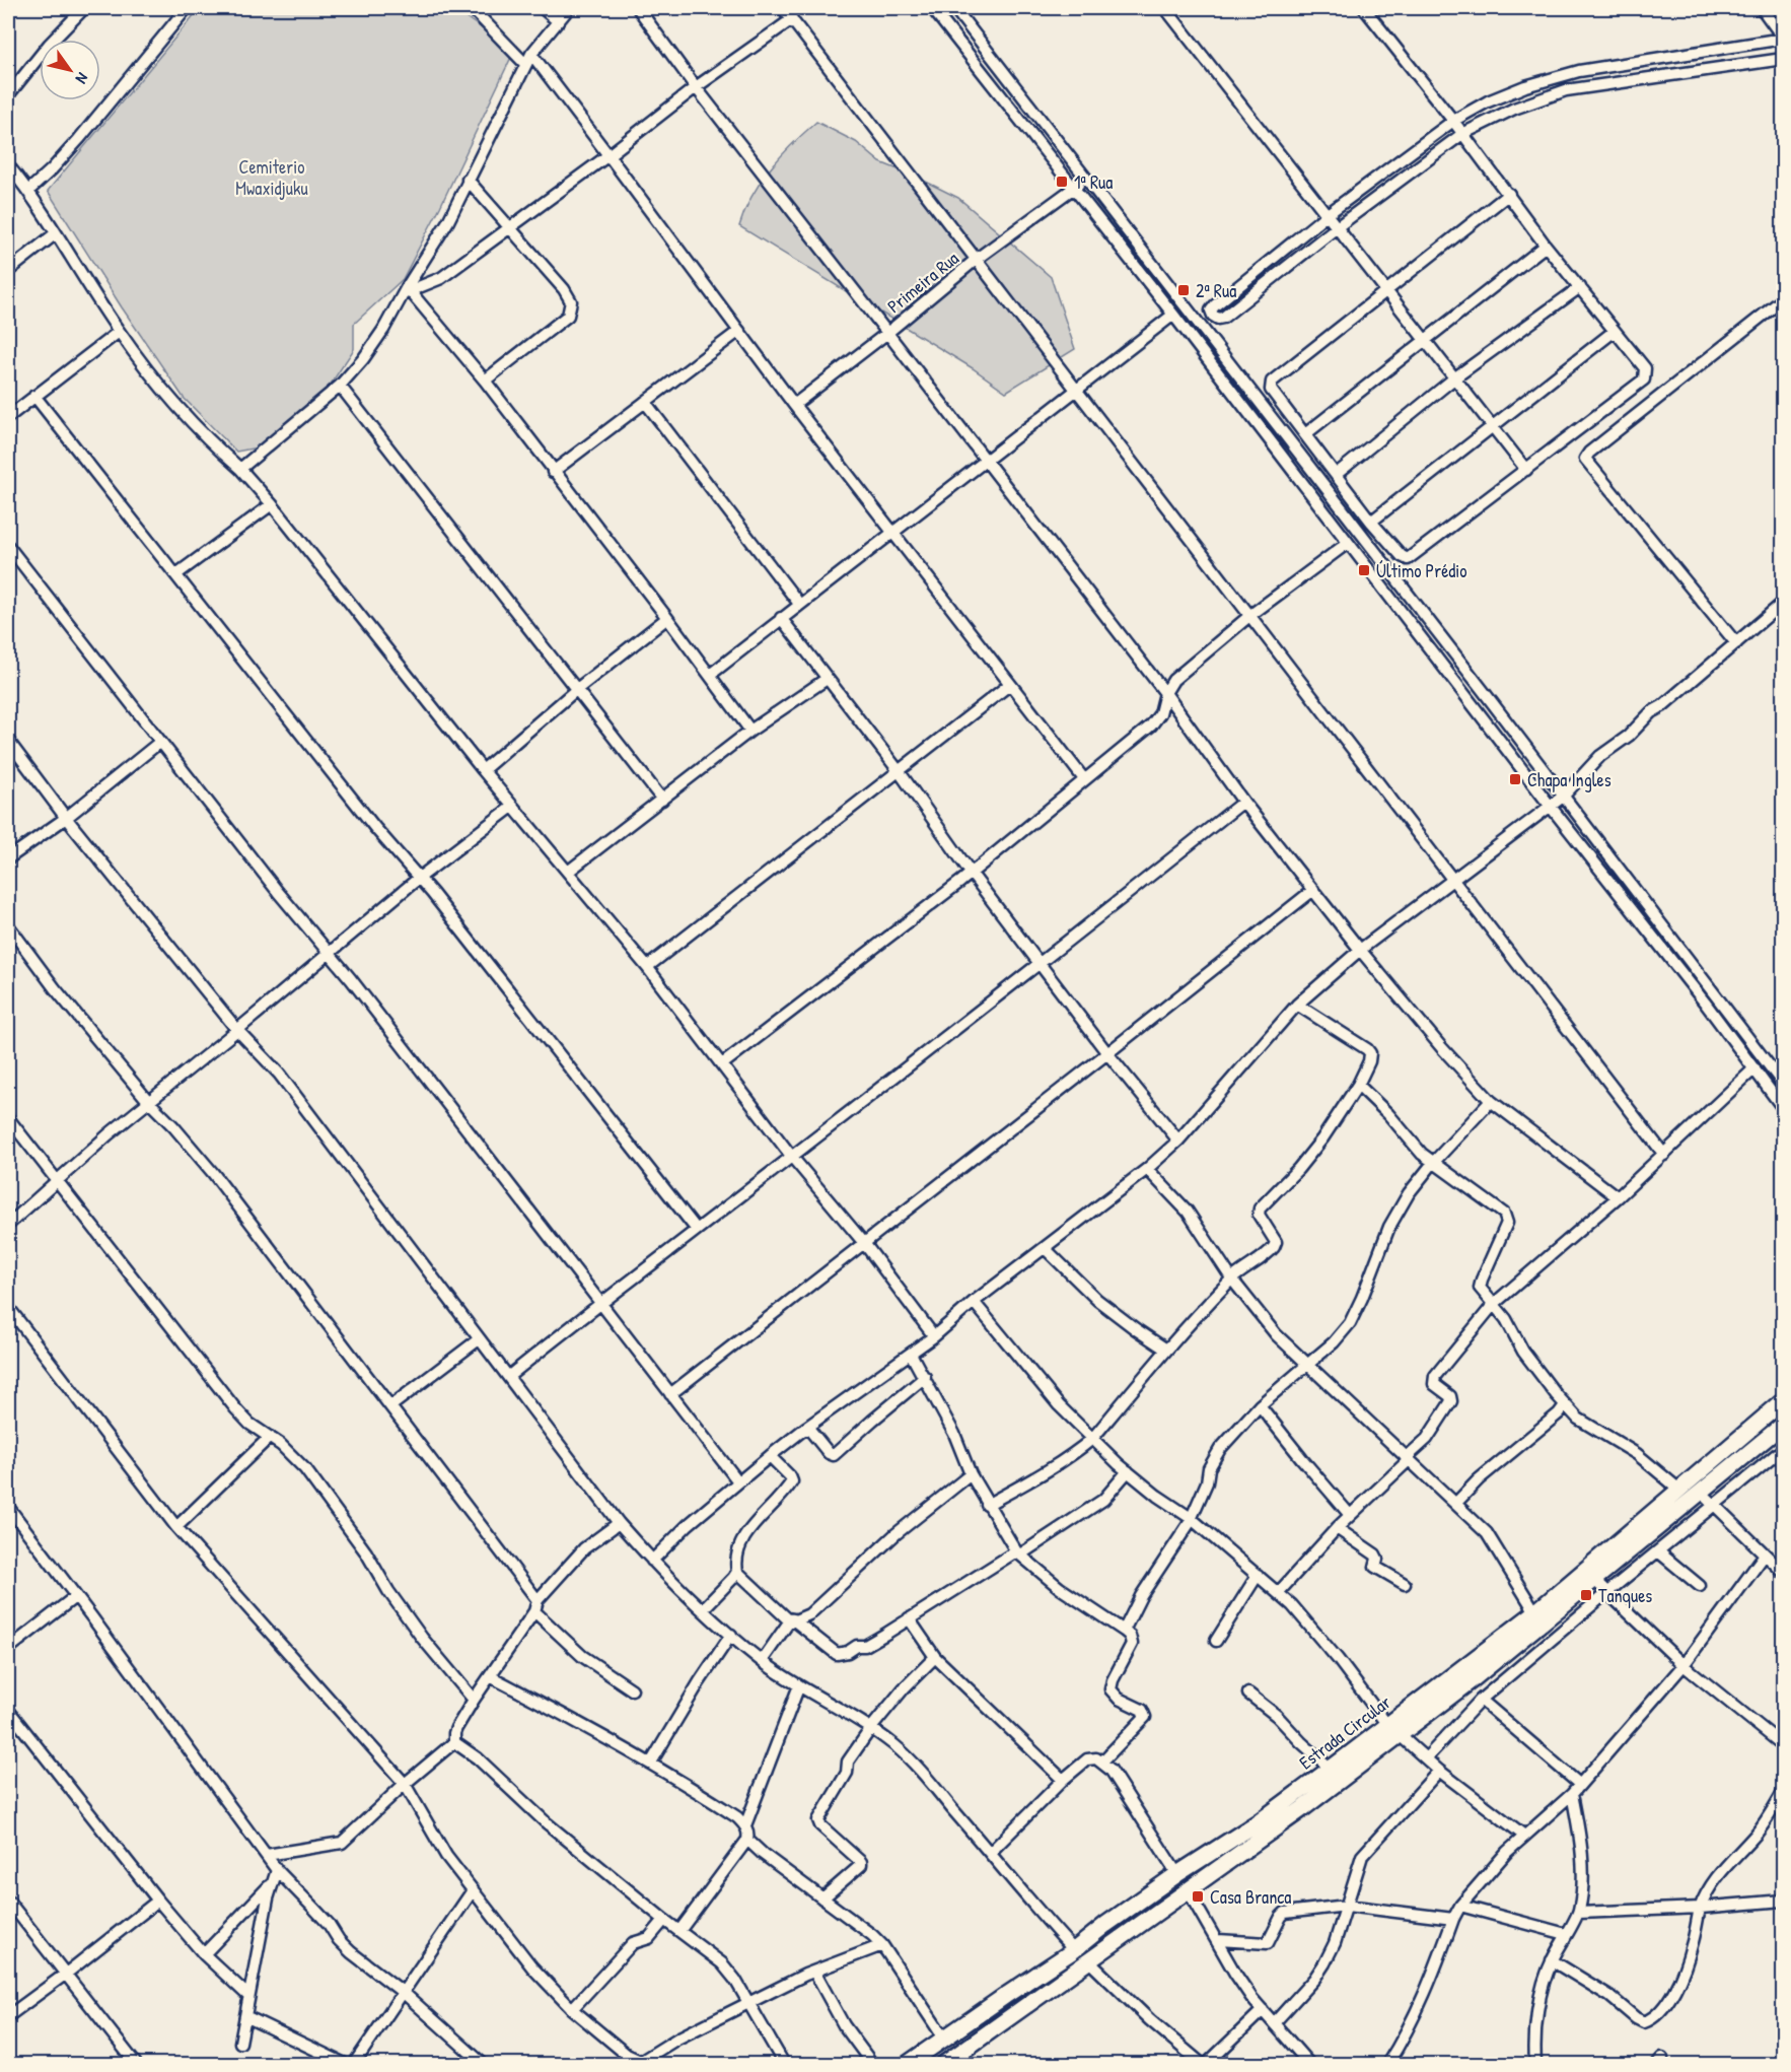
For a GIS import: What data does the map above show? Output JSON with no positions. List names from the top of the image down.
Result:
{
  "streets": {
    "main road": ["Estrada Circular"],
    "street": ["Primeira Rua"]
  },
  "parks": ["Cemiterio Mwaxidjuku"],
  "places": {
    "transit": [
      "1ª Rua",
      "2ª Rua",
      "Último Prédio",
      "Chapa Ingles",
      "Tanques",
      "Casa Branca"
    ]
  },
  "north": "bottom right"
}
